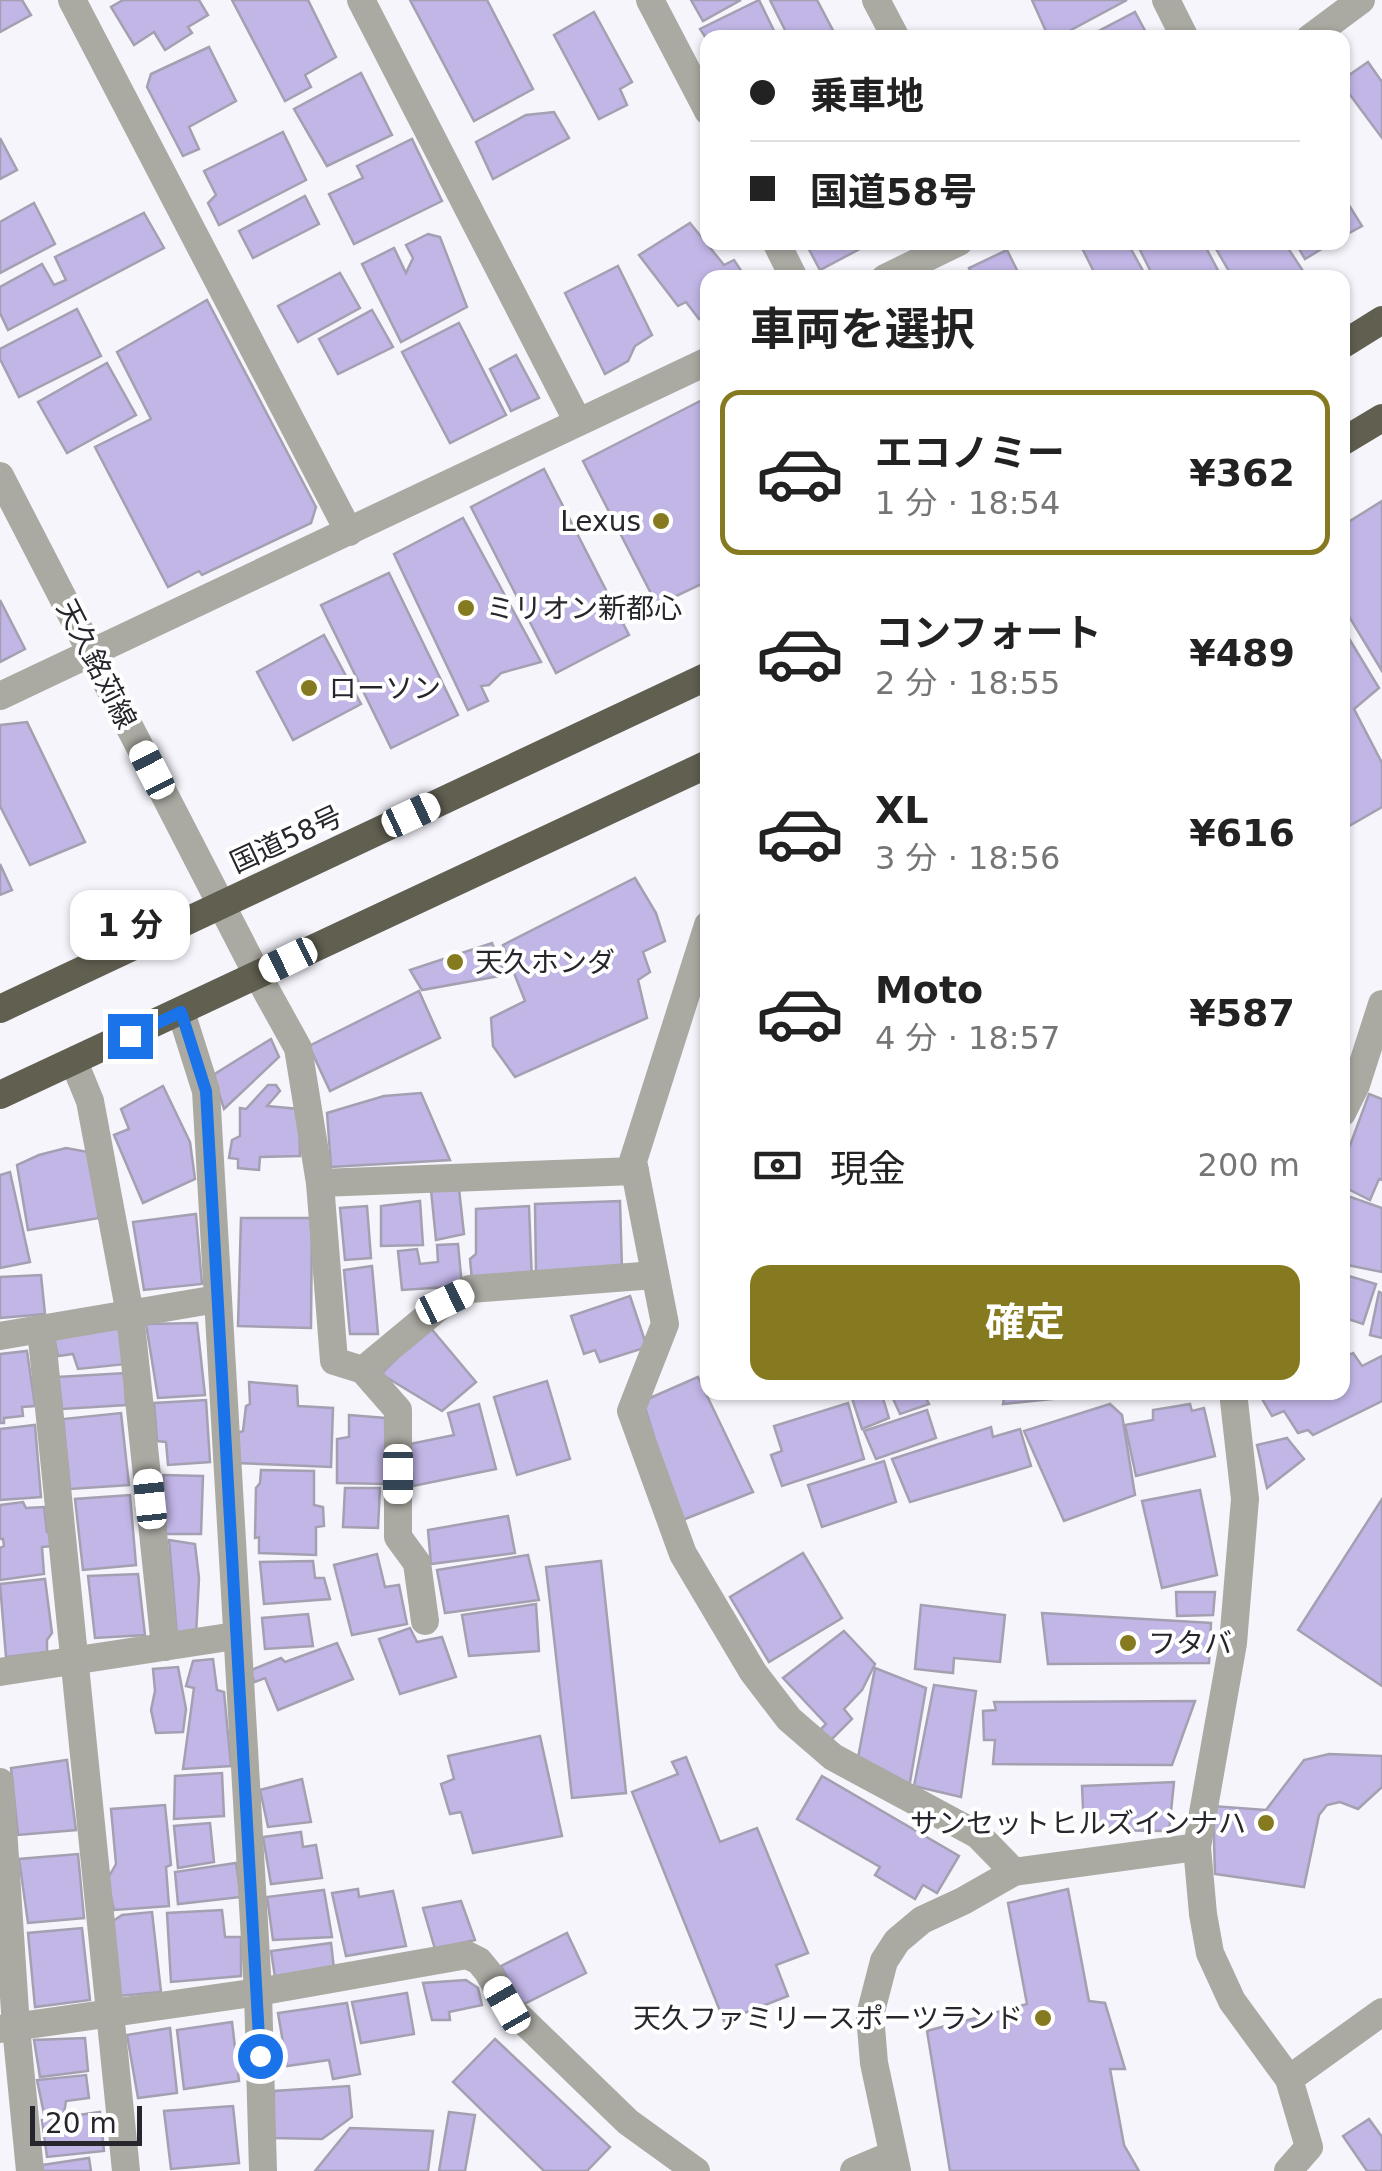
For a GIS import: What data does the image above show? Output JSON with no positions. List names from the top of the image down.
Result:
{
  "streets": {
    "highway": ["国道58号"],
    "street": ["天久銘苅線"]
  },
  "crossings": [
    ["天久銘苅線", "国道58号"]
  ],
  "places": [
    "Lexus",
    "ミリオン新都心",
    "ローソン",
    "天久ホンダ",
    "フタバ",
    "サンセットヒルズインナハ",
    "天久ファミリースポーツランド"
  ],
  "scale_bar": "20 m",
  "page": {
    "banner": ["乗車地", "国道58号"],
    "heading": "車両を選択",
    "list": [
      {
        "name": "エコノミー",
        "note": "1 分 · 18:54",
        "value": "¥362"
      },
      {
        "name": "コンフォート",
        "note": "2 分 · 18:55",
        "value": "¥489"
      },
      {
        "name": "XL",
        "note": "3 分 · 18:56",
        "value": "¥616"
      },
      {
        "name": "Moto",
        "note": "4 分 · 18:57",
        "value": "¥587"
      }
    ],
    "bubble": "1 分",
    "pay": ["現金", "200 m"],
    "buttons": "確定",
    "scale": "20 m"
  }
}
